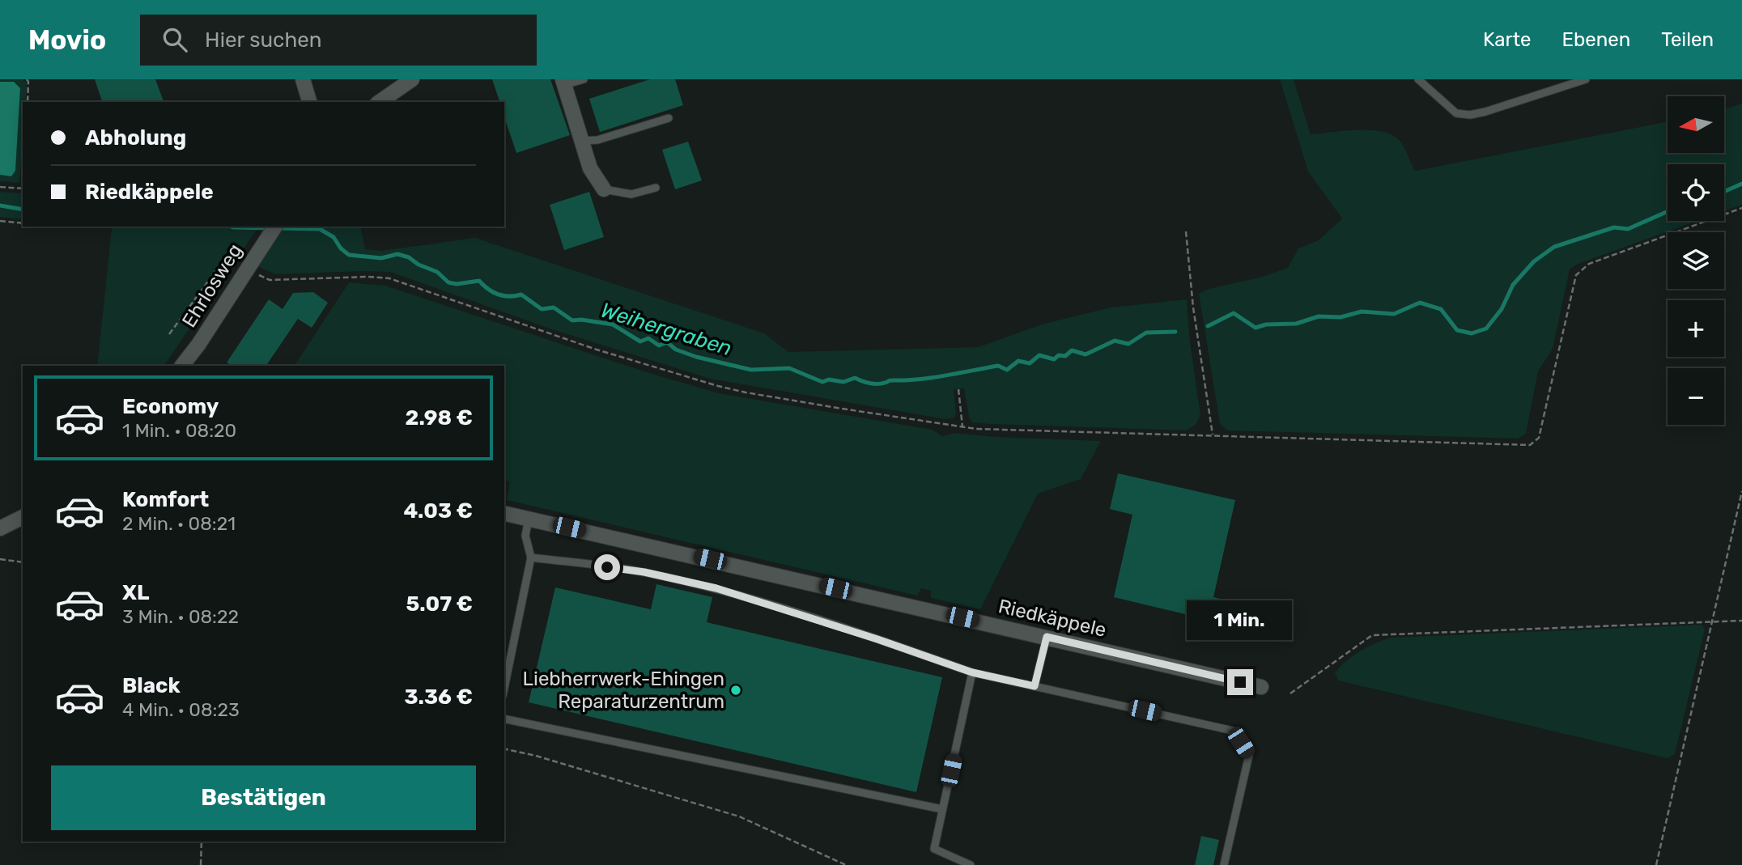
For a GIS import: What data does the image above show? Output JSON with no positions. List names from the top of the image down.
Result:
{
  "streets": {
    "street": ["Ehrlosweg", "Riedkäppele"]
  },
  "water": ["Weihergraben"],
  "places": ["Liebherrwerk-Ehingen Reparaturzentrum"],
  "north": "left",
  "page": {
    "header": "Movio",
    "search": "Hier suchen",
    "nav": ["Karte", "Ebenen", "Teilen"],
    "map_buttons": ["+", "−"],
    "banner": ["Abholung", "Riedkäppele"],
    "list": [
      {
        "name": "Economy",
        "note": "1 Min. · 08:20",
        "value": "2.98 €"
      },
      {
        "name": "Komfort",
        "note": "2 Min. · 08:21",
        "value": "4.03 €"
      },
      {
        "name": "XL",
        "note": "3 Min. · 08:22",
        "value": "5.07 €"
      },
      {
        "name": "Black",
        "note": "4 Min. · 08:23",
        "value": "3.36 €"
      }
    ],
    "bubble": "1 Min.",
    "buttons": "Bestätigen"
  }
}
